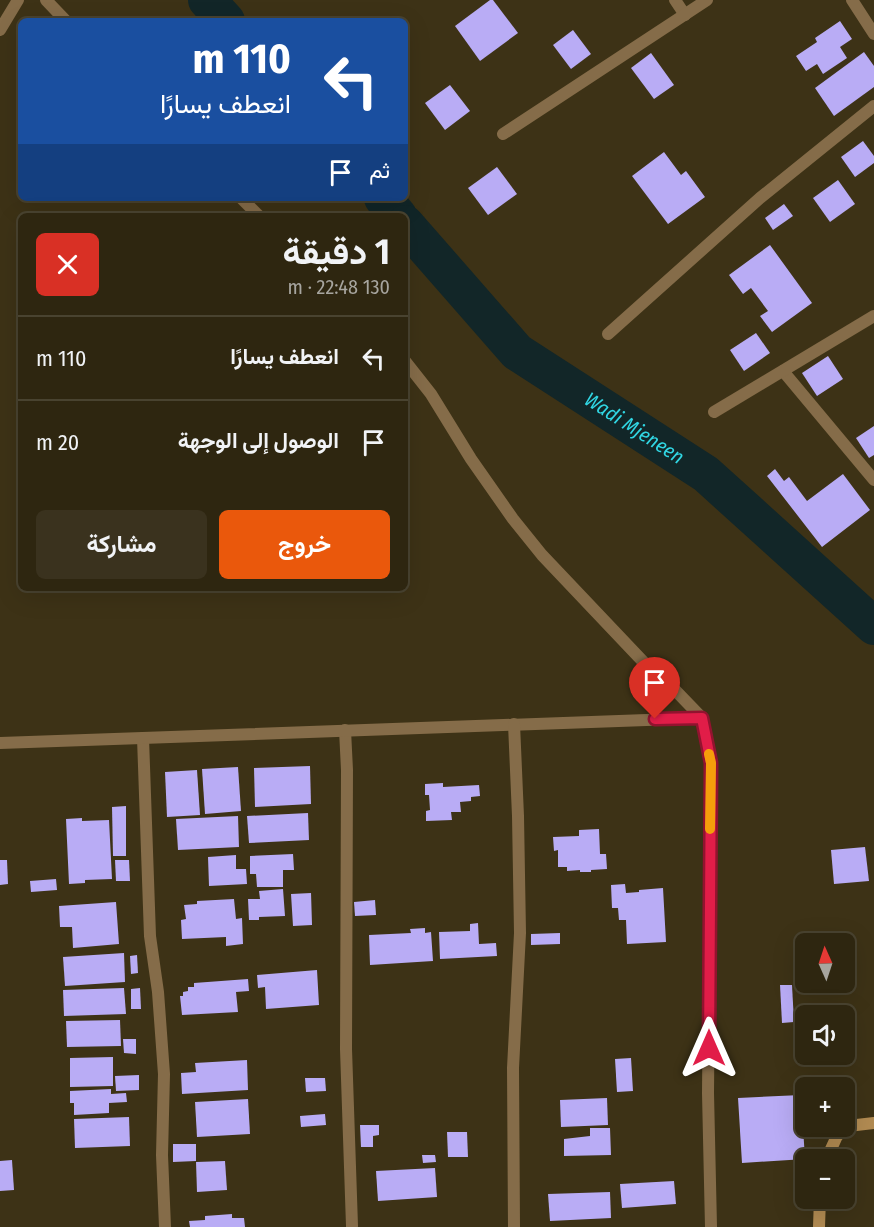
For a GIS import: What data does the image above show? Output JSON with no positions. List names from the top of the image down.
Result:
{
  "water": ["Wadi Mjeneen"],
  "north": "top",
  "page": {
    "turn": ["110 m", "انعطف يسارًا"],
    "then": "ثم",
    "heading": ["1 دقيقة", "130 m · 22:48"],
    "list": [
      {
        "name": "انعطف يسارًا",
        "value": "110 m"
      },
      {
        "name": "الوصول إلى الوجهة",
        "value": "20 m"
      }
    ],
    "buttons": ["خروج", "مشاركة"],
    "map_buttons": ["+", "−"]
  }
}
